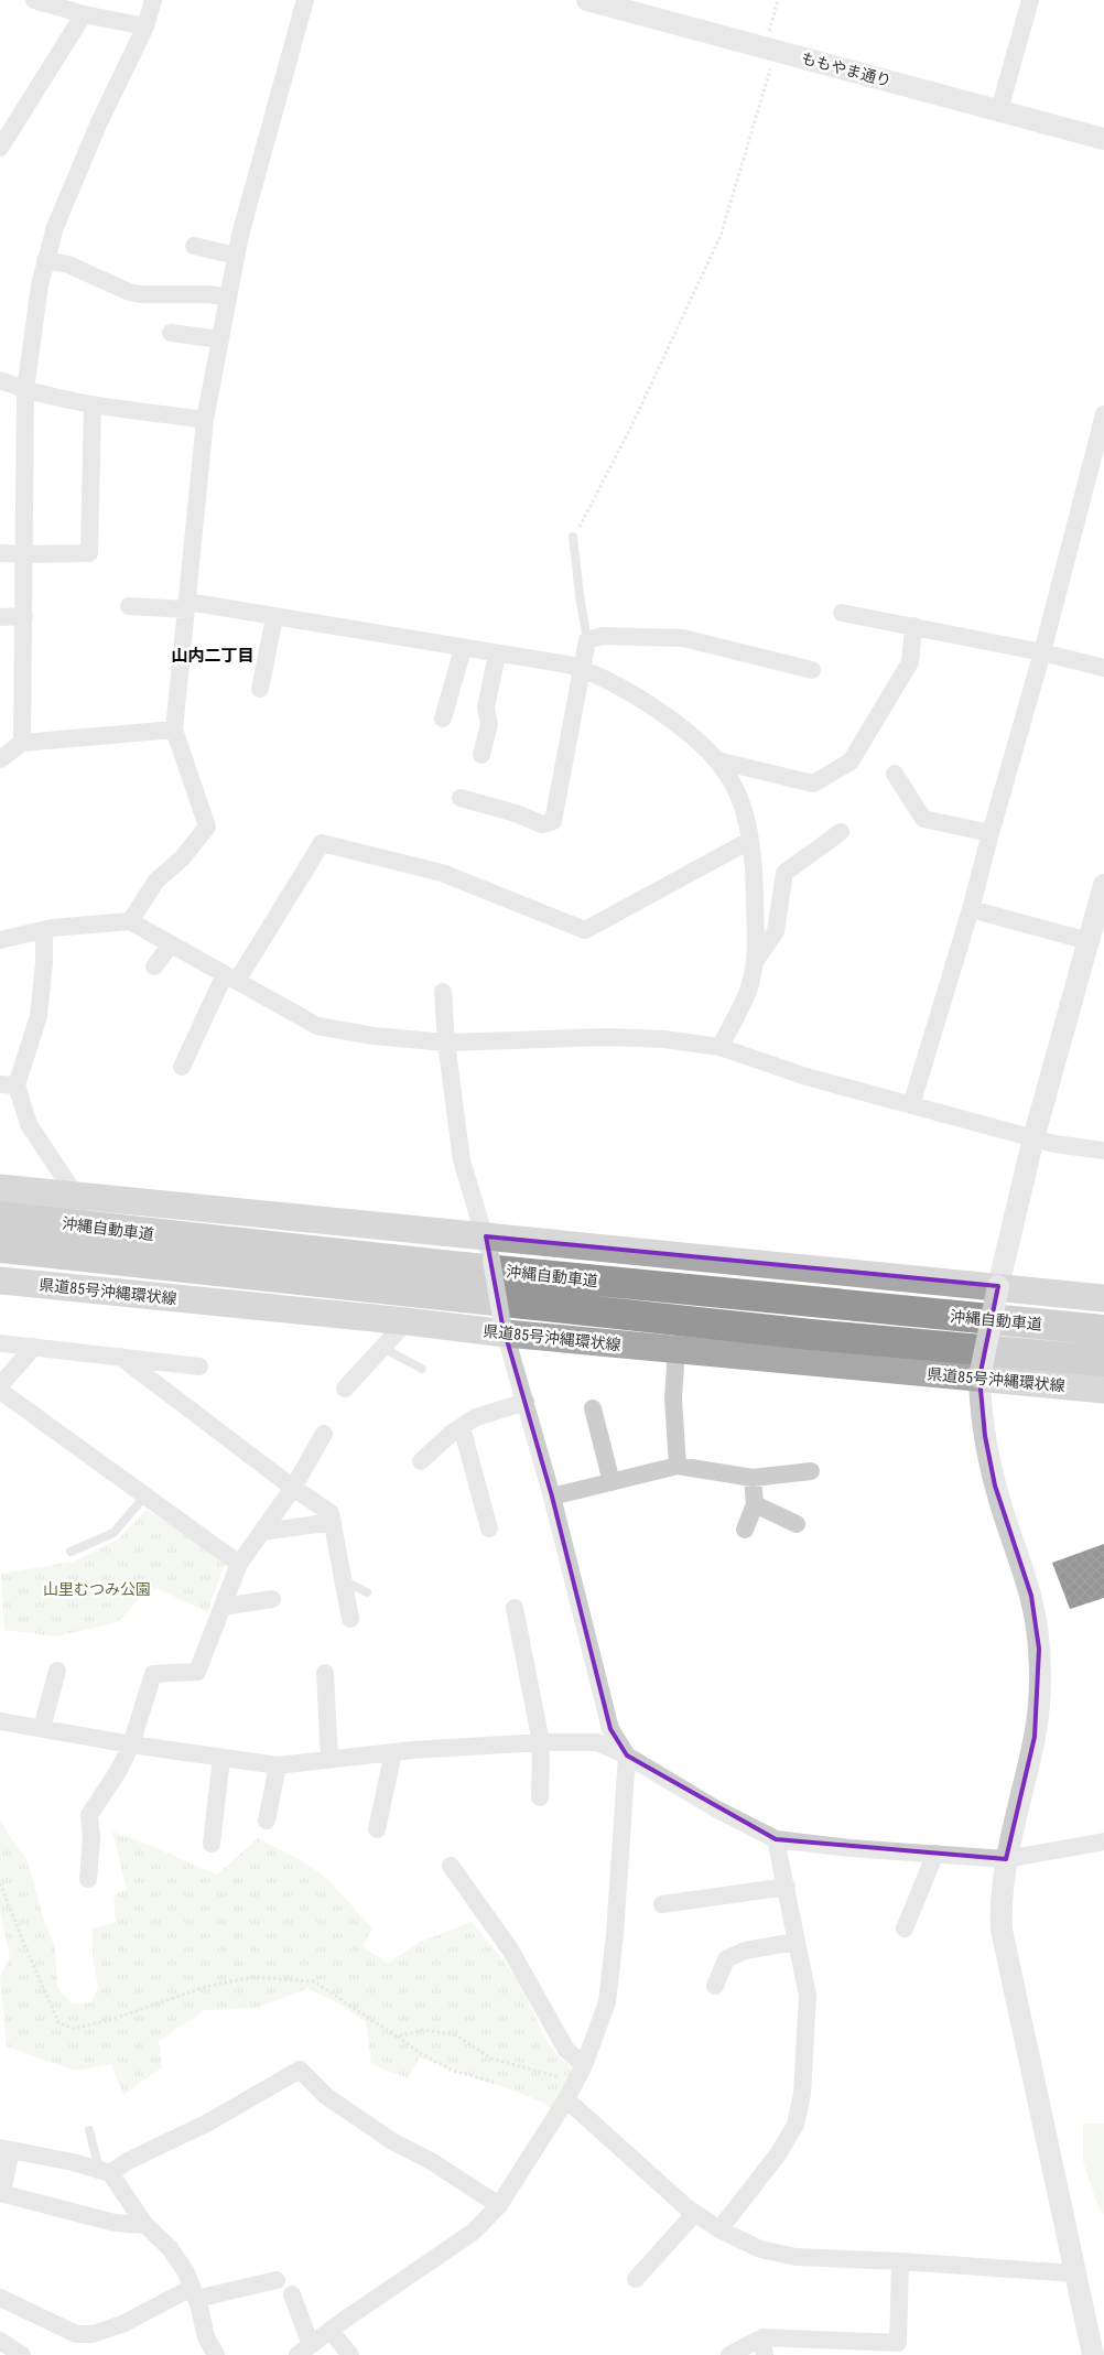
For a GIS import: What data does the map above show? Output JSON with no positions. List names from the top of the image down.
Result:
{
  "streets": {
    "highway": ["沖縄自動車道"],
    "main road": ["県道85号沖縄環状線"],
    "street": ["ももやま通り"]
  },
  "districts": ["山内二丁目"],
  "parks": ["山里むつみ公園"]
}
